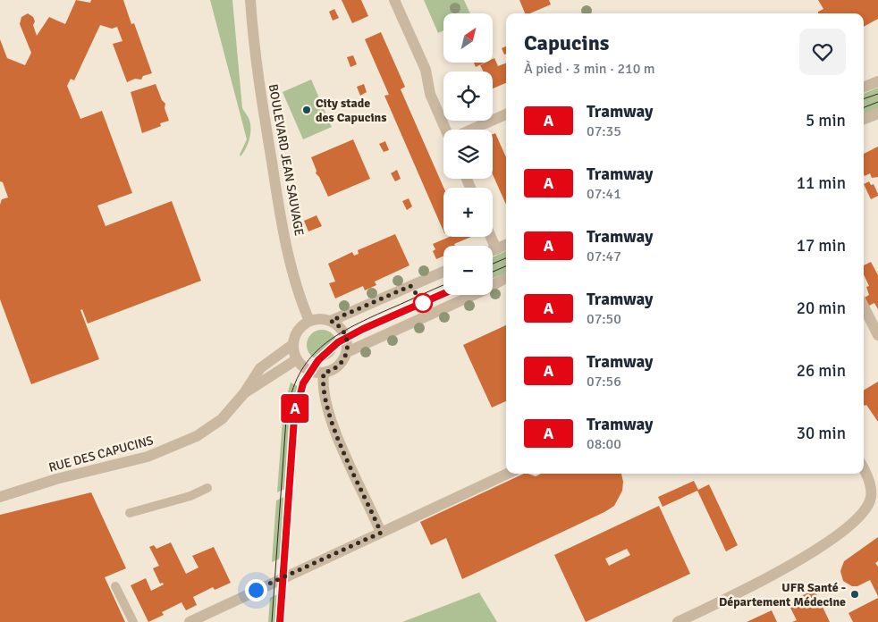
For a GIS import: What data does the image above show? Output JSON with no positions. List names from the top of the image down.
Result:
{
  "streets": {
    "street": ["BOULEVARD JEAN SAUVAGE", "RUE DES CAPUCINS"]
  },
  "crossings": [
    ["BOULEVARD JEAN SAUVAGE", "RUE DES CAPUCINS"]
  ],
  "places": ["City stade des Capucins", "UFR Santé - Département Médecine"],
  "lines": ["tram line A"],
  "north": "top right",
  "page": {
    "on_map": "A",
    "map_buttons": ["+", "−"],
    "heading": ["Capucins", "À pied · 3 min · 210 m"],
    "list": [
      {
        "mark": "A",
        "name": "Tramway",
        "note": "07:35",
        "value": "5 min"
      },
      {
        "mark": "A",
        "name": "Tramway",
        "note": "07:41",
        "value": "11 min"
      },
      {
        "mark": "A",
        "name": "Tramway",
        "note": "07:47",
        "value": "17 min"
      },
      {
        "mark": "A",
        "name": "Tramway",
        "note": "07:50",
        "value": "20 min"
      },
      {
        "mark": "A",
        "name": "Tramway",
        "note": "07:56",
        "value": "26 min"
      },
      {
        "mark": "A",
        "name": "Tramway",
        "note": "08:00",
        "value": "30 min"
      }
    ]
  }
}
